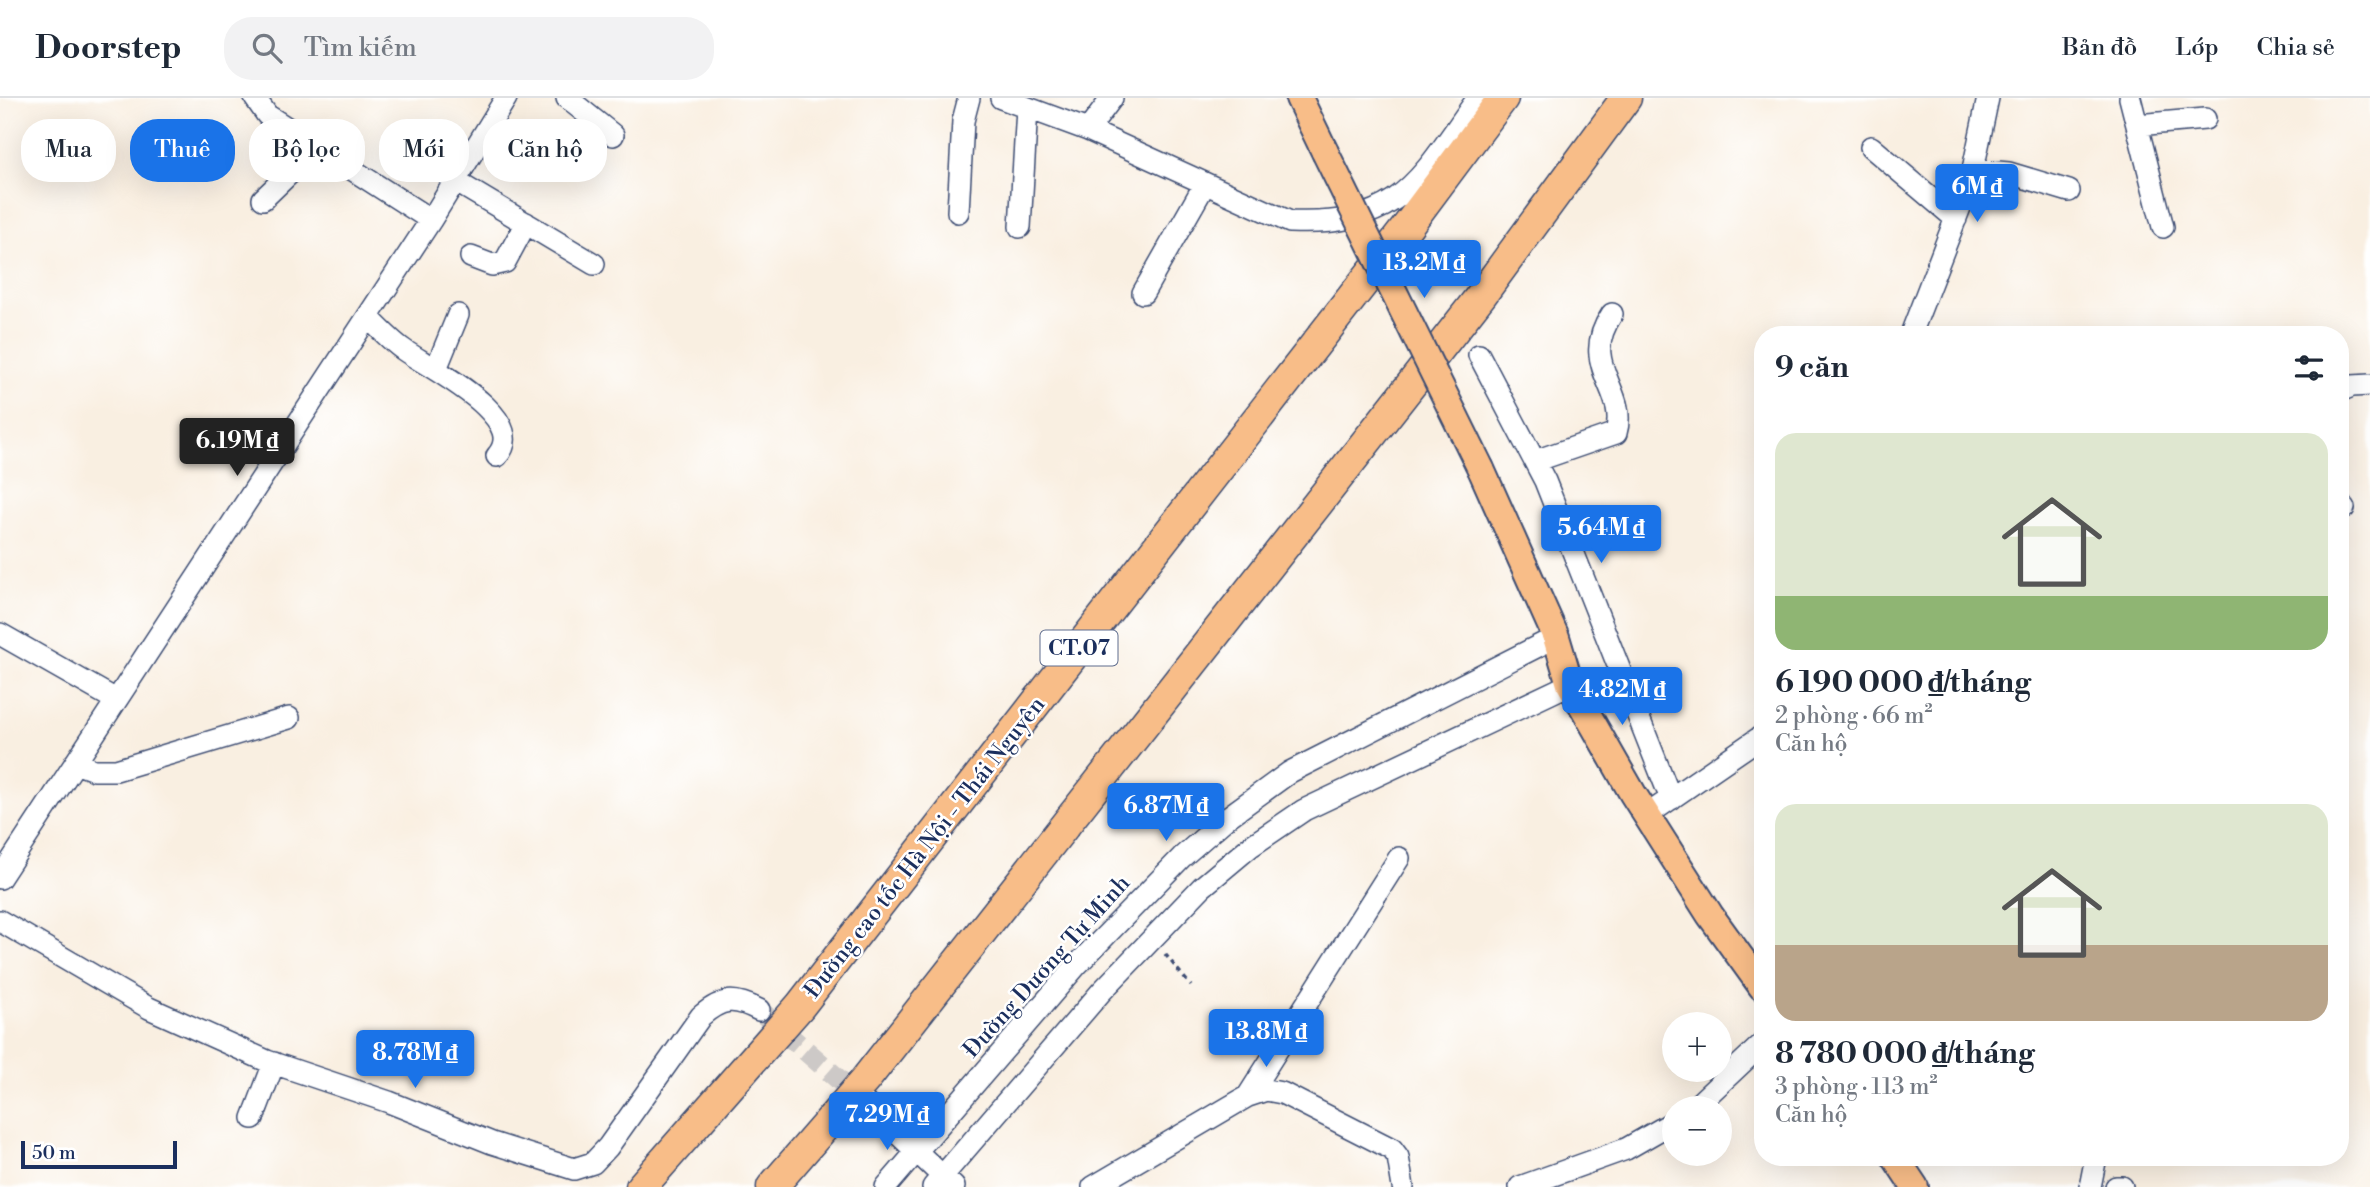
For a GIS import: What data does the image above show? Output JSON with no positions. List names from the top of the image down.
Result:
{
  "streets": {
    "highway": ["CT.07", "Đường cao tốc Hà Nội - Thái Nguyên"],
    "street": ["Đường Dương Tự Minh"]
  },
  "scale_bar": "50 m",
  "page": {
    "header": "Doorstep",
    "search": "Tìm kiếm",
    "nav": ["Bản đồ", "Lớp", "Chia sẻ"],
    "chip": [
      "Mua",
      "Thuê",
      "Bộ lọc",
      "Mới",
      "Căn hộ"
    ],
    "price": [
      "6M ₫",
      "13.2M ₫",
      "6.19M ₫",
      "5.64M ₫",
      "4.82M ₫",
      "6.87M ₫",
      "13.8M ₫",
      "8.78M ₫",
      "7.29M ₫"
    ],
    "heading": "9 căn",
    "list": [
      {
        "name": "6 190 000 ₫/tháng",
        "note": "2 phòng · 66 m² · Căn hộ"
      },
      {
        "name": "8 780 000 ₫/tháng",
        "note": "3 phòng · 113 m² · Căn hộ"
      }
    ],
    "map_buttons": ["+", "−"],
    "scale": "50 m"
  }
}
